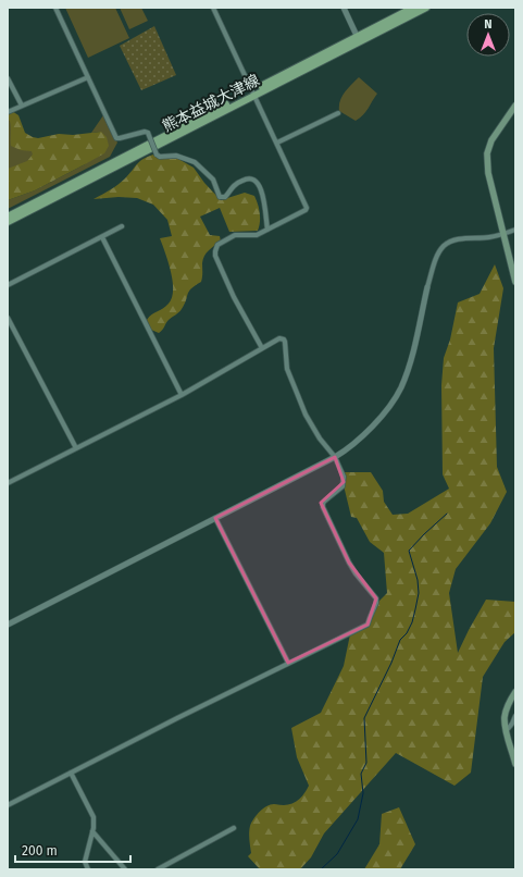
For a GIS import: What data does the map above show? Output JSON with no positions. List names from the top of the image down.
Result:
{
  "streets": {
    "main road": ["熊本益城大津線"]
  },
  "scale_bar": "200 m",
  "north": "top"
}
